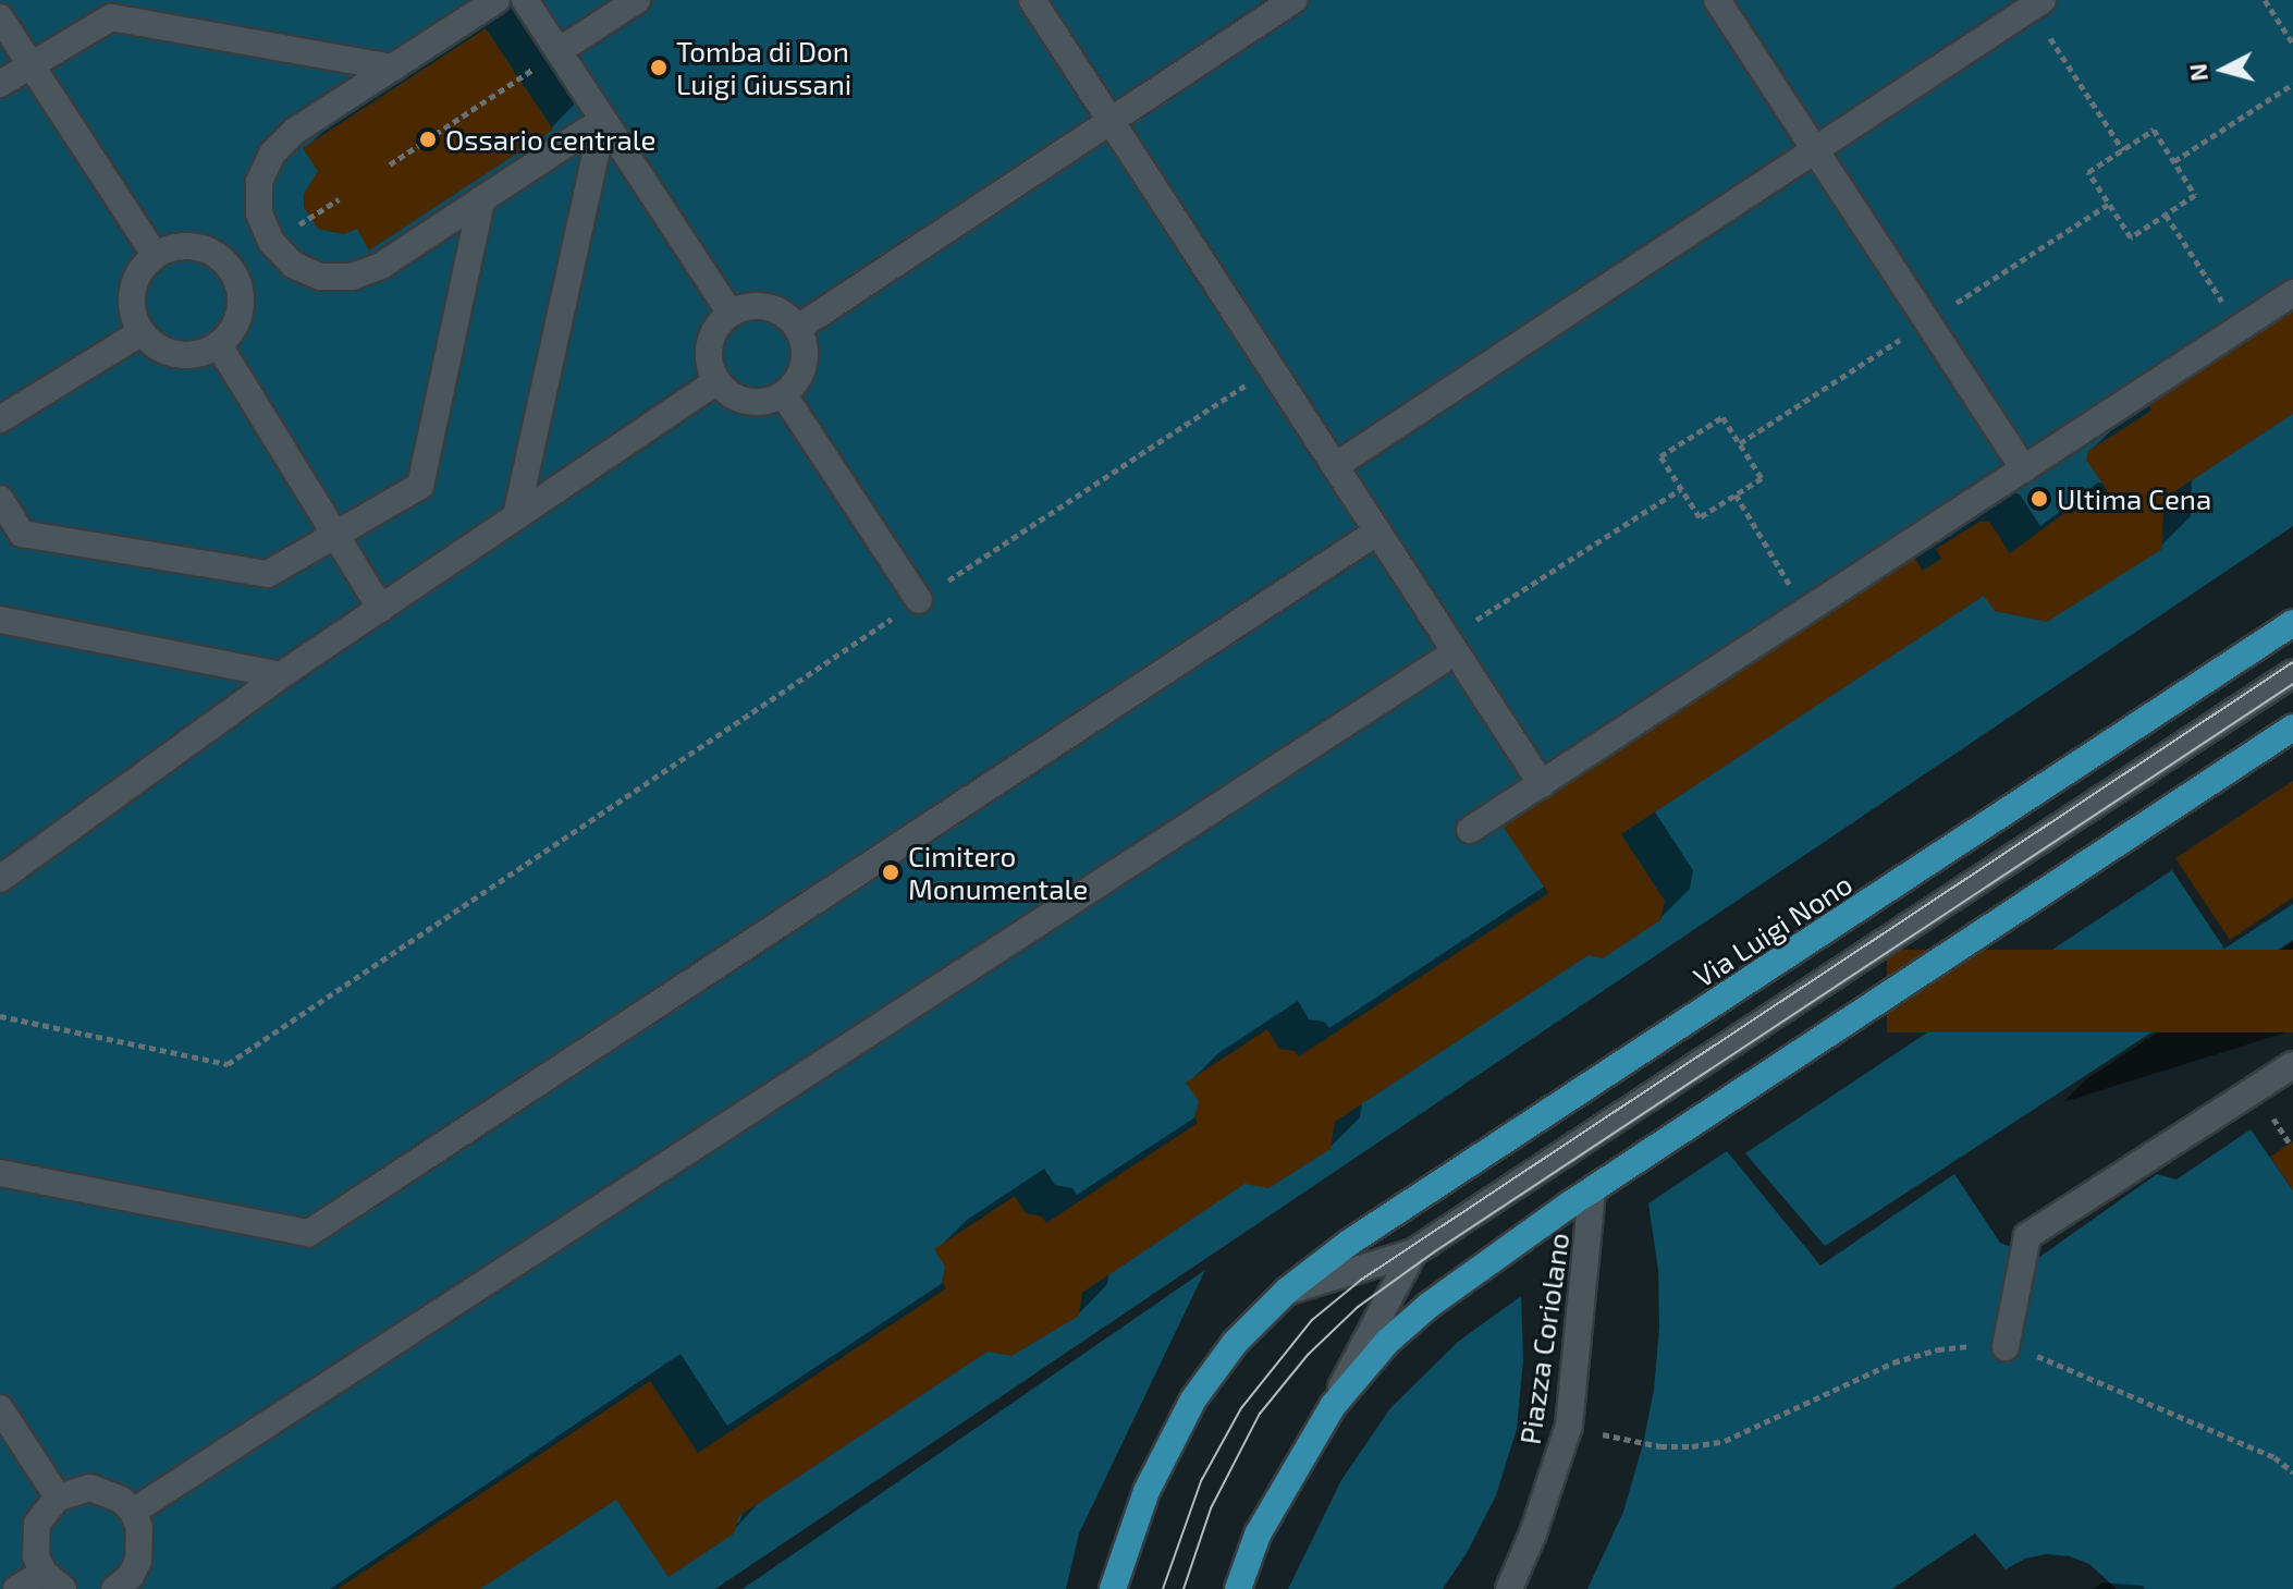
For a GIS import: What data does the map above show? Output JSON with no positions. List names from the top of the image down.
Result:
{
  "streets": {
    "main road": ["Via Luigi Nono"],
    "lane": ["Piazza Coriolano"]
  },
  "places": [
    "Tomba di Don Luigi Giussani",
    "Ossario centrale",
    "Ultima Cena",
    "Cimitero Monumentale"
  ],
  "north": "left"
}
